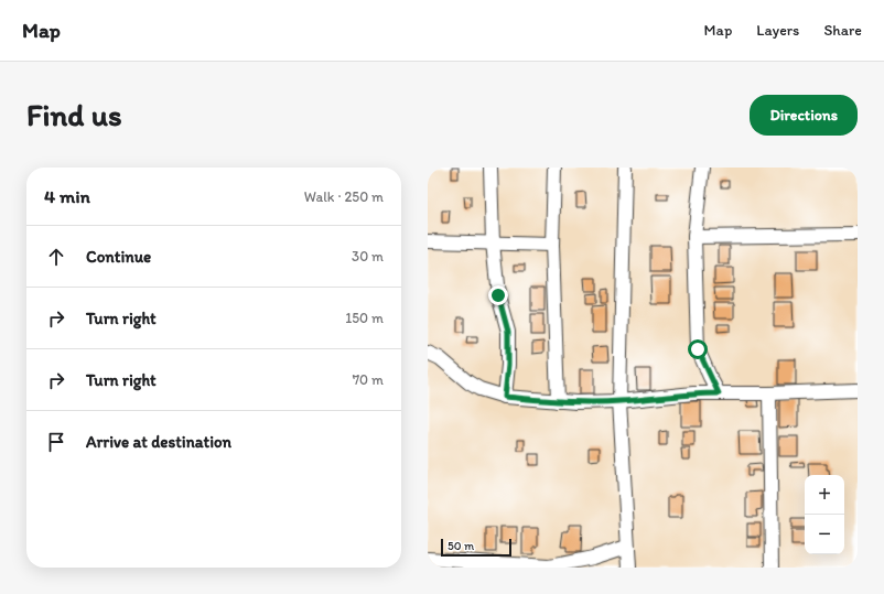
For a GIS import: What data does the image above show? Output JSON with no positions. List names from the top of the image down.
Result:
{
  "scale_bar": "50 m",
  "page": {
    "header": "Map",
    "nav": ["Map", "Layers", "Share"],
    "buttons": "Directions",
    "title": "Find us",
    "heading": ["4 min", "Walk · 250 m"],
    "list": [
      ["Continue", "30 m"],
      ["Turn right", "150 m"],
      ["Turn right", "70 m"],
      "Arrive at destination"
    ],
    "map_buttons": ["+", "−"],
    "scale": "50 m"
  }
}
